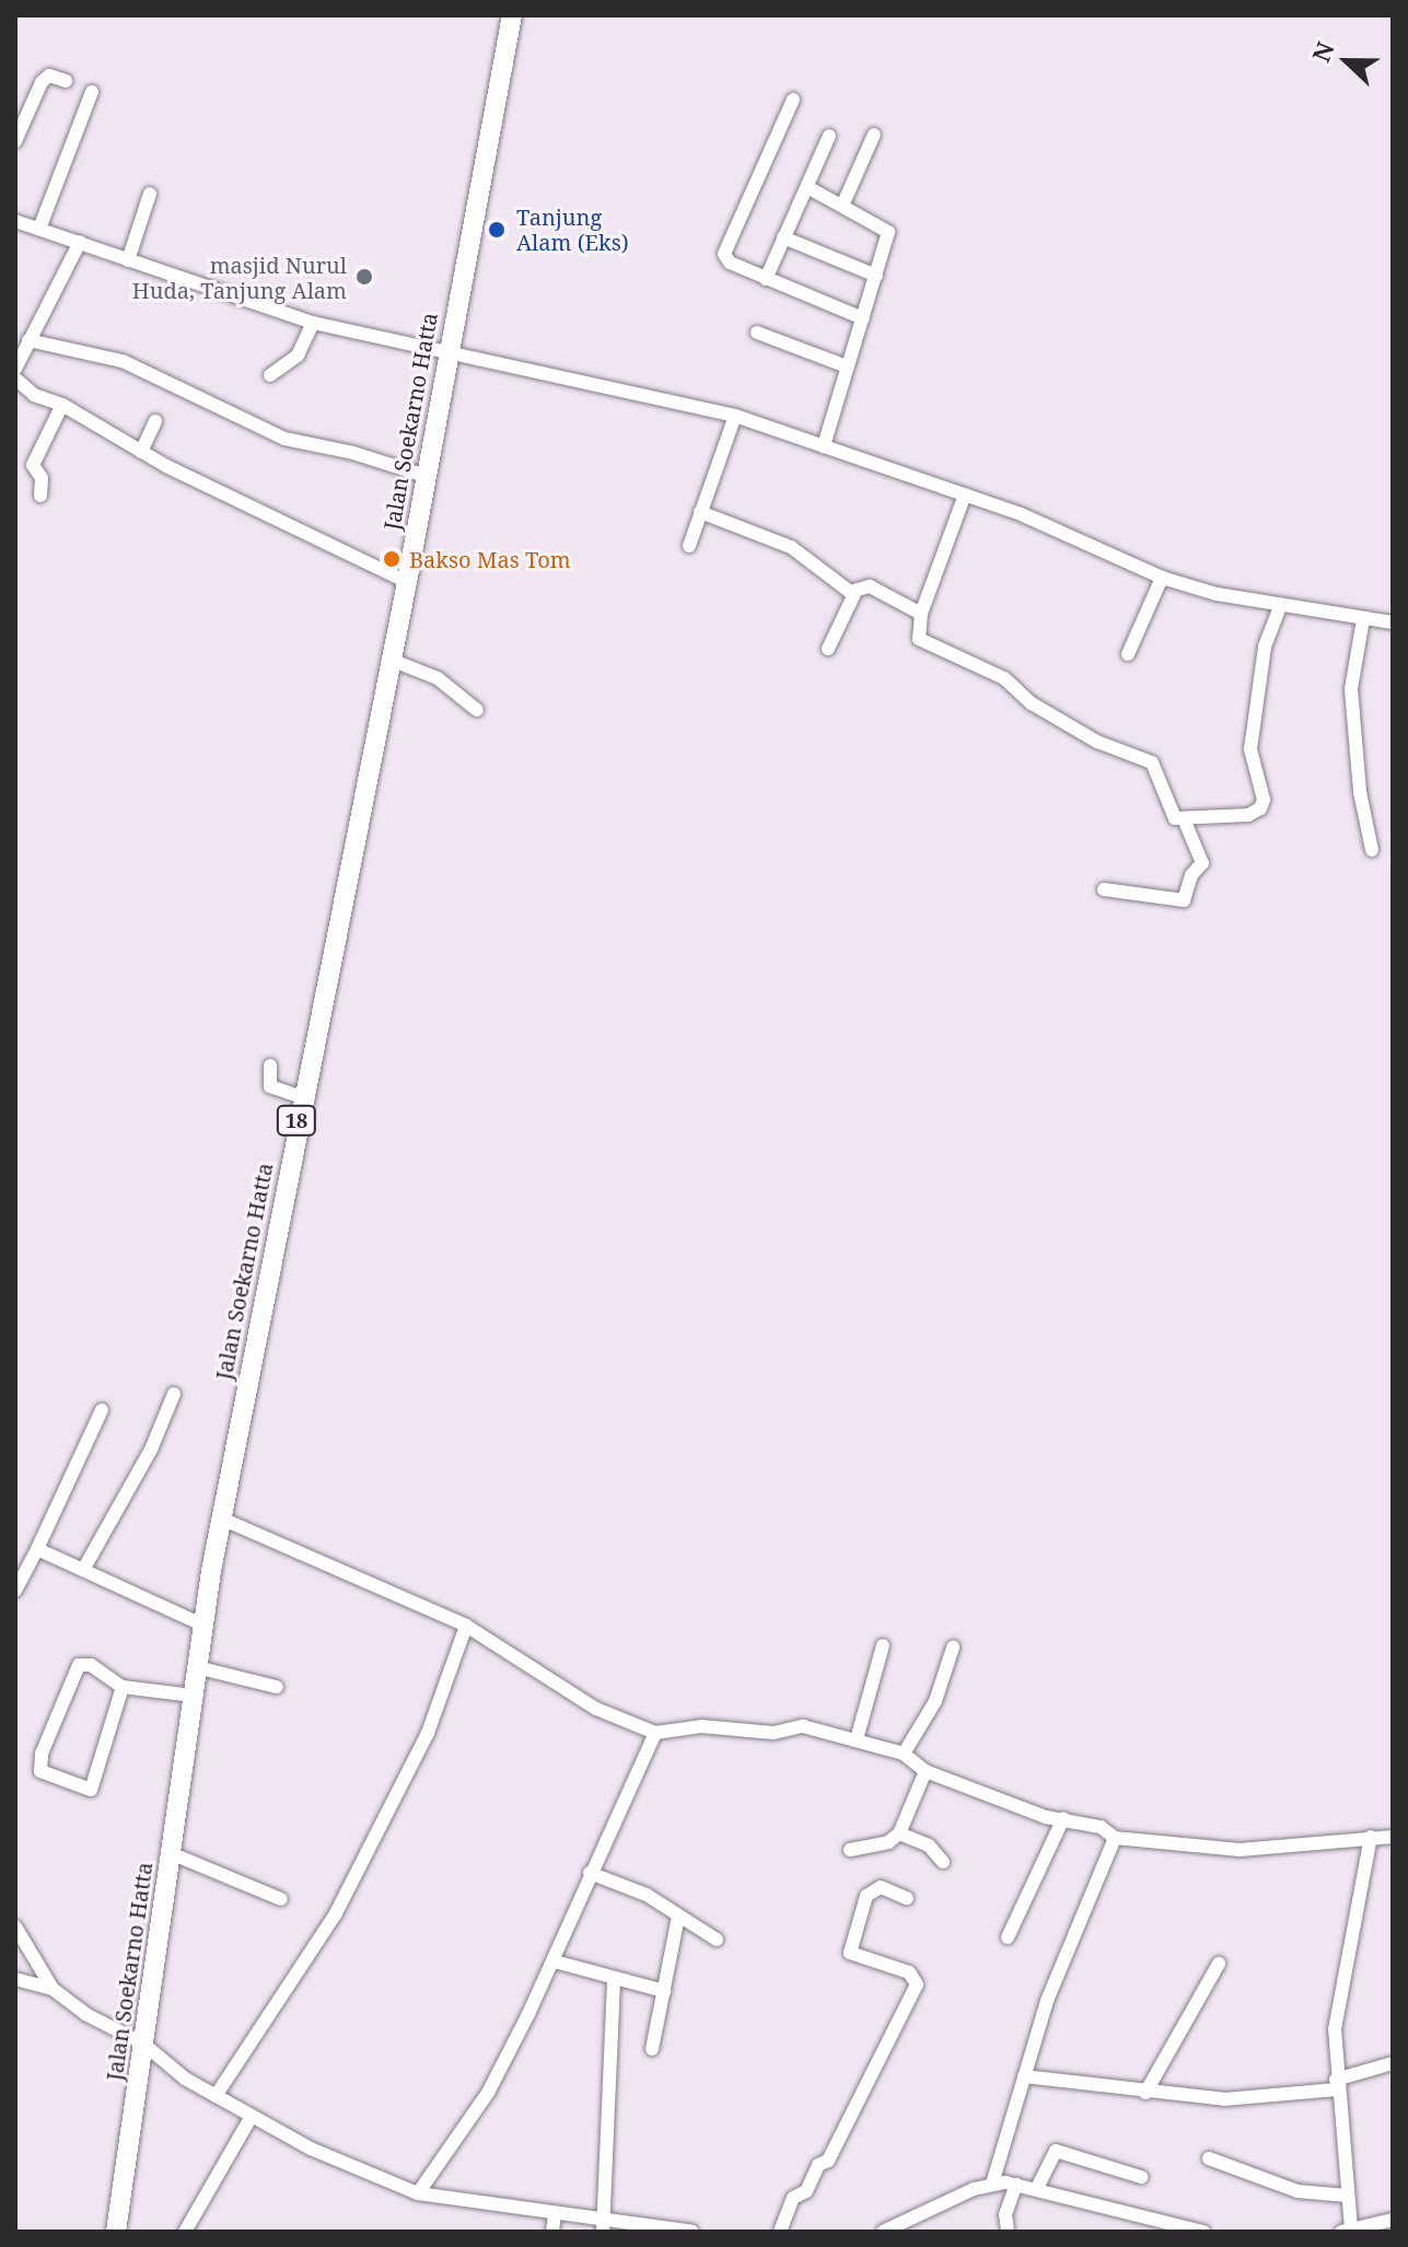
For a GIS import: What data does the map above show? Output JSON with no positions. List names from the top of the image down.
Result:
{
  "streets": {
    "highway": ["Jalan Soekarno Hatta", "18"]
  },
  "places": ["Tanjung Alam (Eks)", "masjid Nurul Huda, Tanjung Alam", "Bakso Mas Tom"],
  "north": "left"
}
